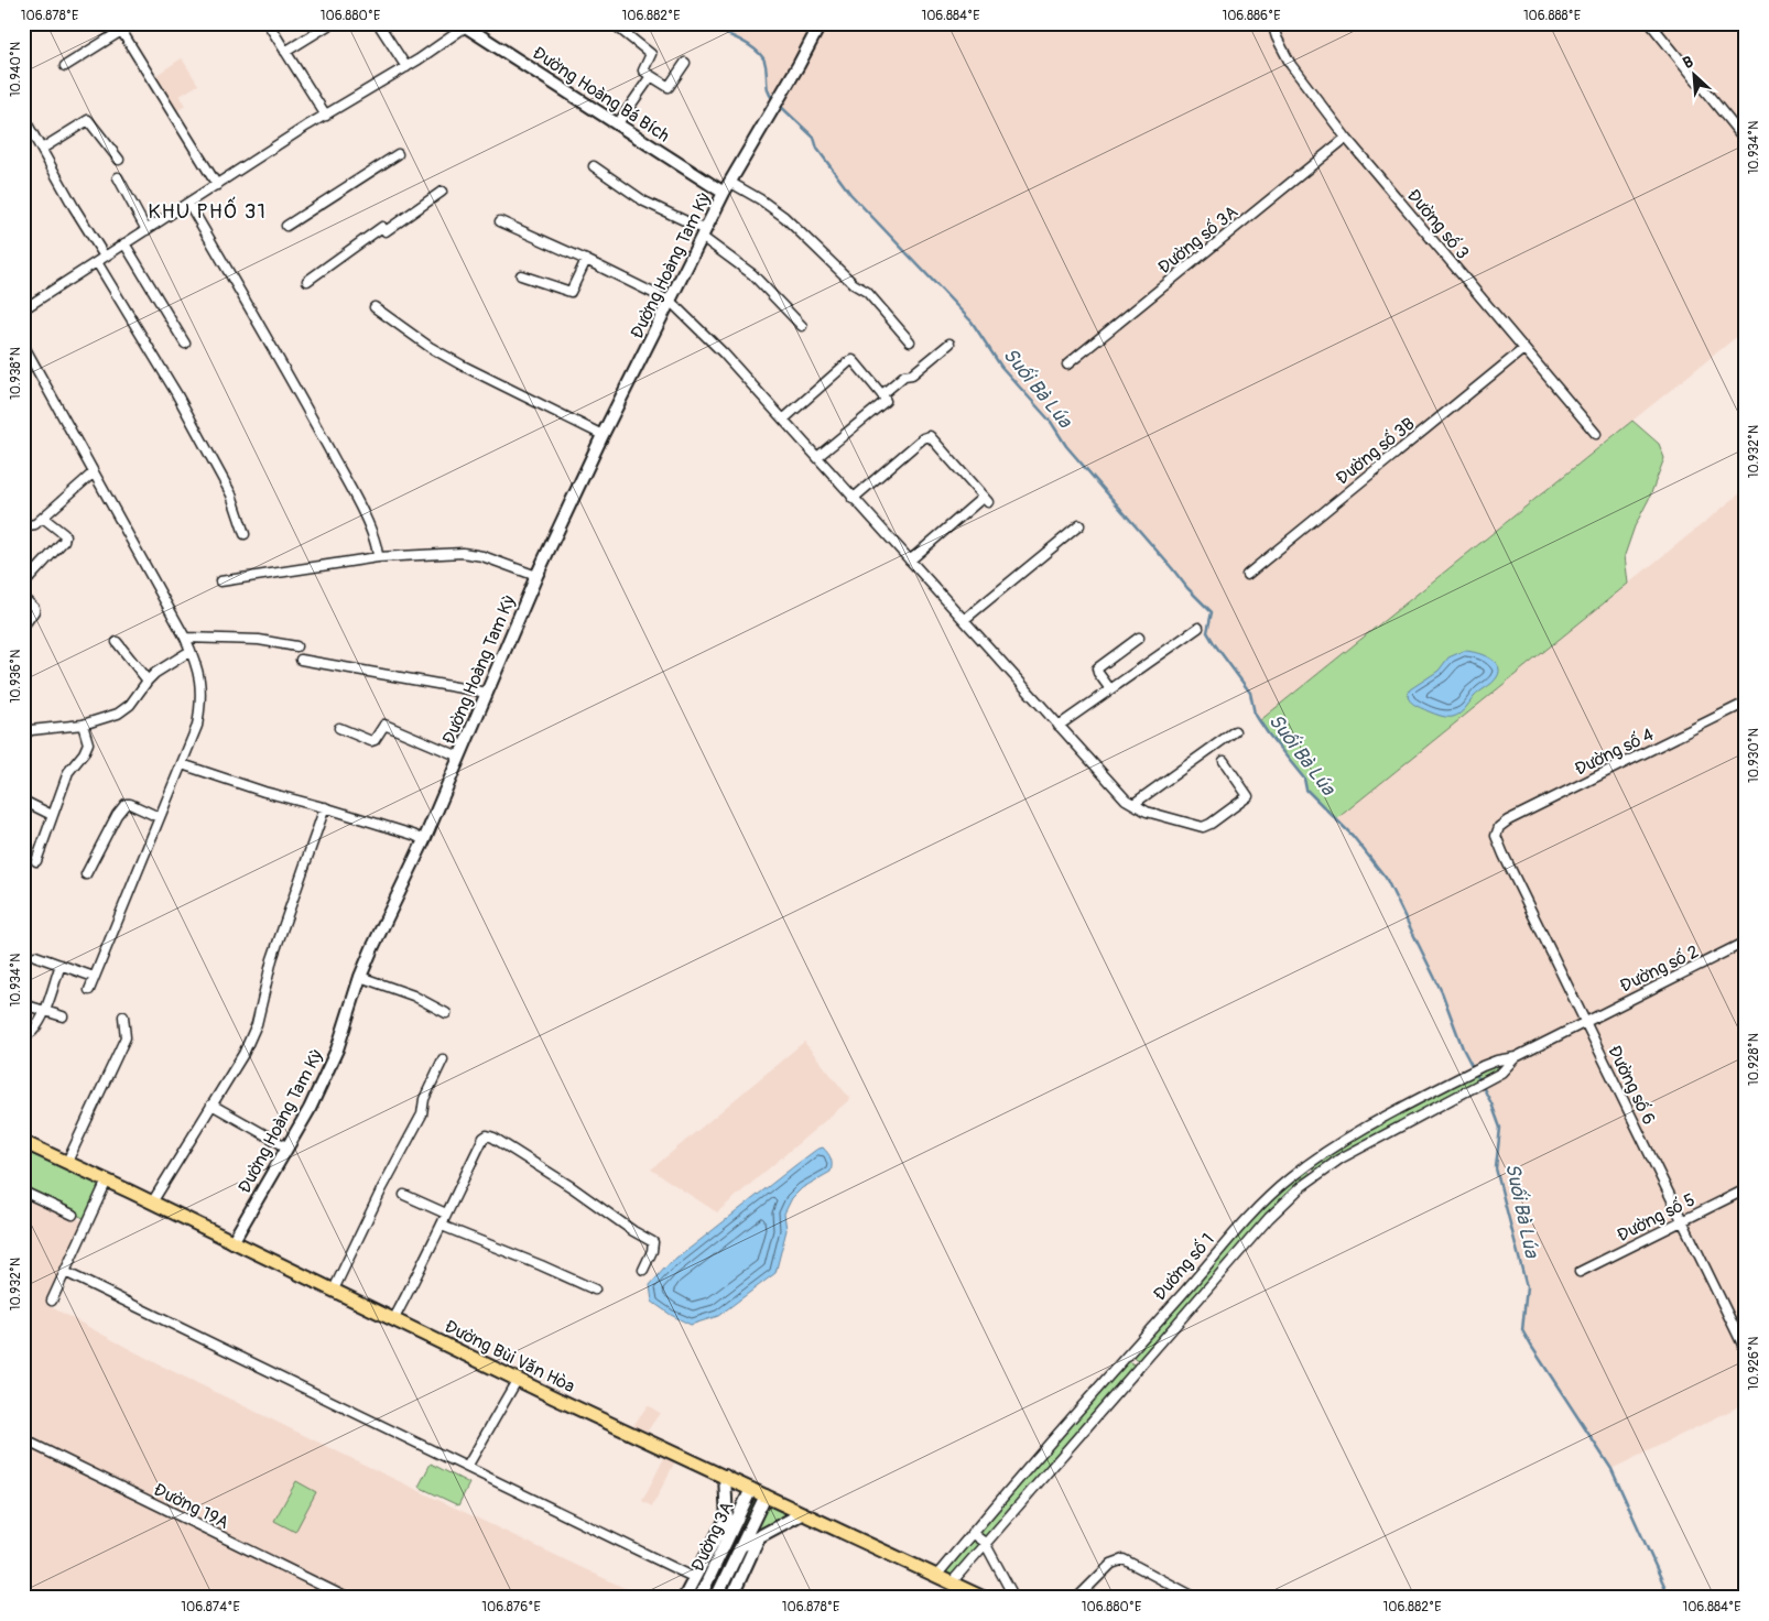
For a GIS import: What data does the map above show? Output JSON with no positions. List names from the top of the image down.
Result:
{
  "streets": {
    "main road": ["Đường Bùi Văn Hòa"],
    "street": [
      "Đường Hoàng Bá Bích",
      "Đường số 3",
      "Đường số 3A",
      "Đường Hoàng Tam Kỳ",
      "Đường số 3B",
      "Đường số 4",
      "Đường số 2",
      "Đường số 6",
      "Đường số 5",
      "Đường số 1",
      "Đường 19A",
      "Đường 3A"
    ]
  },
  "crossings": [
    ["Đường Hoàng Bá Bích", "Đường Hoàng Tam Kỳ"],
    ["Đường số 3", "Đường số 3A"],
    ["Đường số 3", "Đường số 3B"],
    ["Đường Hoàng Tam Kỳ", "Đường Bùi Văn Hòa"],
    ["Đường số 4", "Đường số 6"],
    ["Đường số 2", "Đường số 6"],
    ["Đường số 2", "Đường số 1"],
    ["Đường số 6", "Đường số 5"],
    ["Đường số 6", "Đường số 1"],
    ["Đường số 1", "Đường Bùi Văn Hòa"],
    ["Đường Bùi Văn Hòa", "Đường 3A"]
  ],
  "districts": ["KHU PHỐ 31"],
  "water": ["Suối Bà Lúa"],
  "north": "top left",
  "coordinates": [
    "106.878°E",
    "106.880°E",
    "106.882°E",
    "106.884°E",
    "106.886°E",
    "106.888°E",
    "10.940°N",
    "10.934°N",
    "10.938°N",
    "10.932°N",
    "10.936°N",
    "10.930°N",
    "10.928°N",
    "10.926°N",
    "106.874°E",
    "106.876°E"
  ]
}
